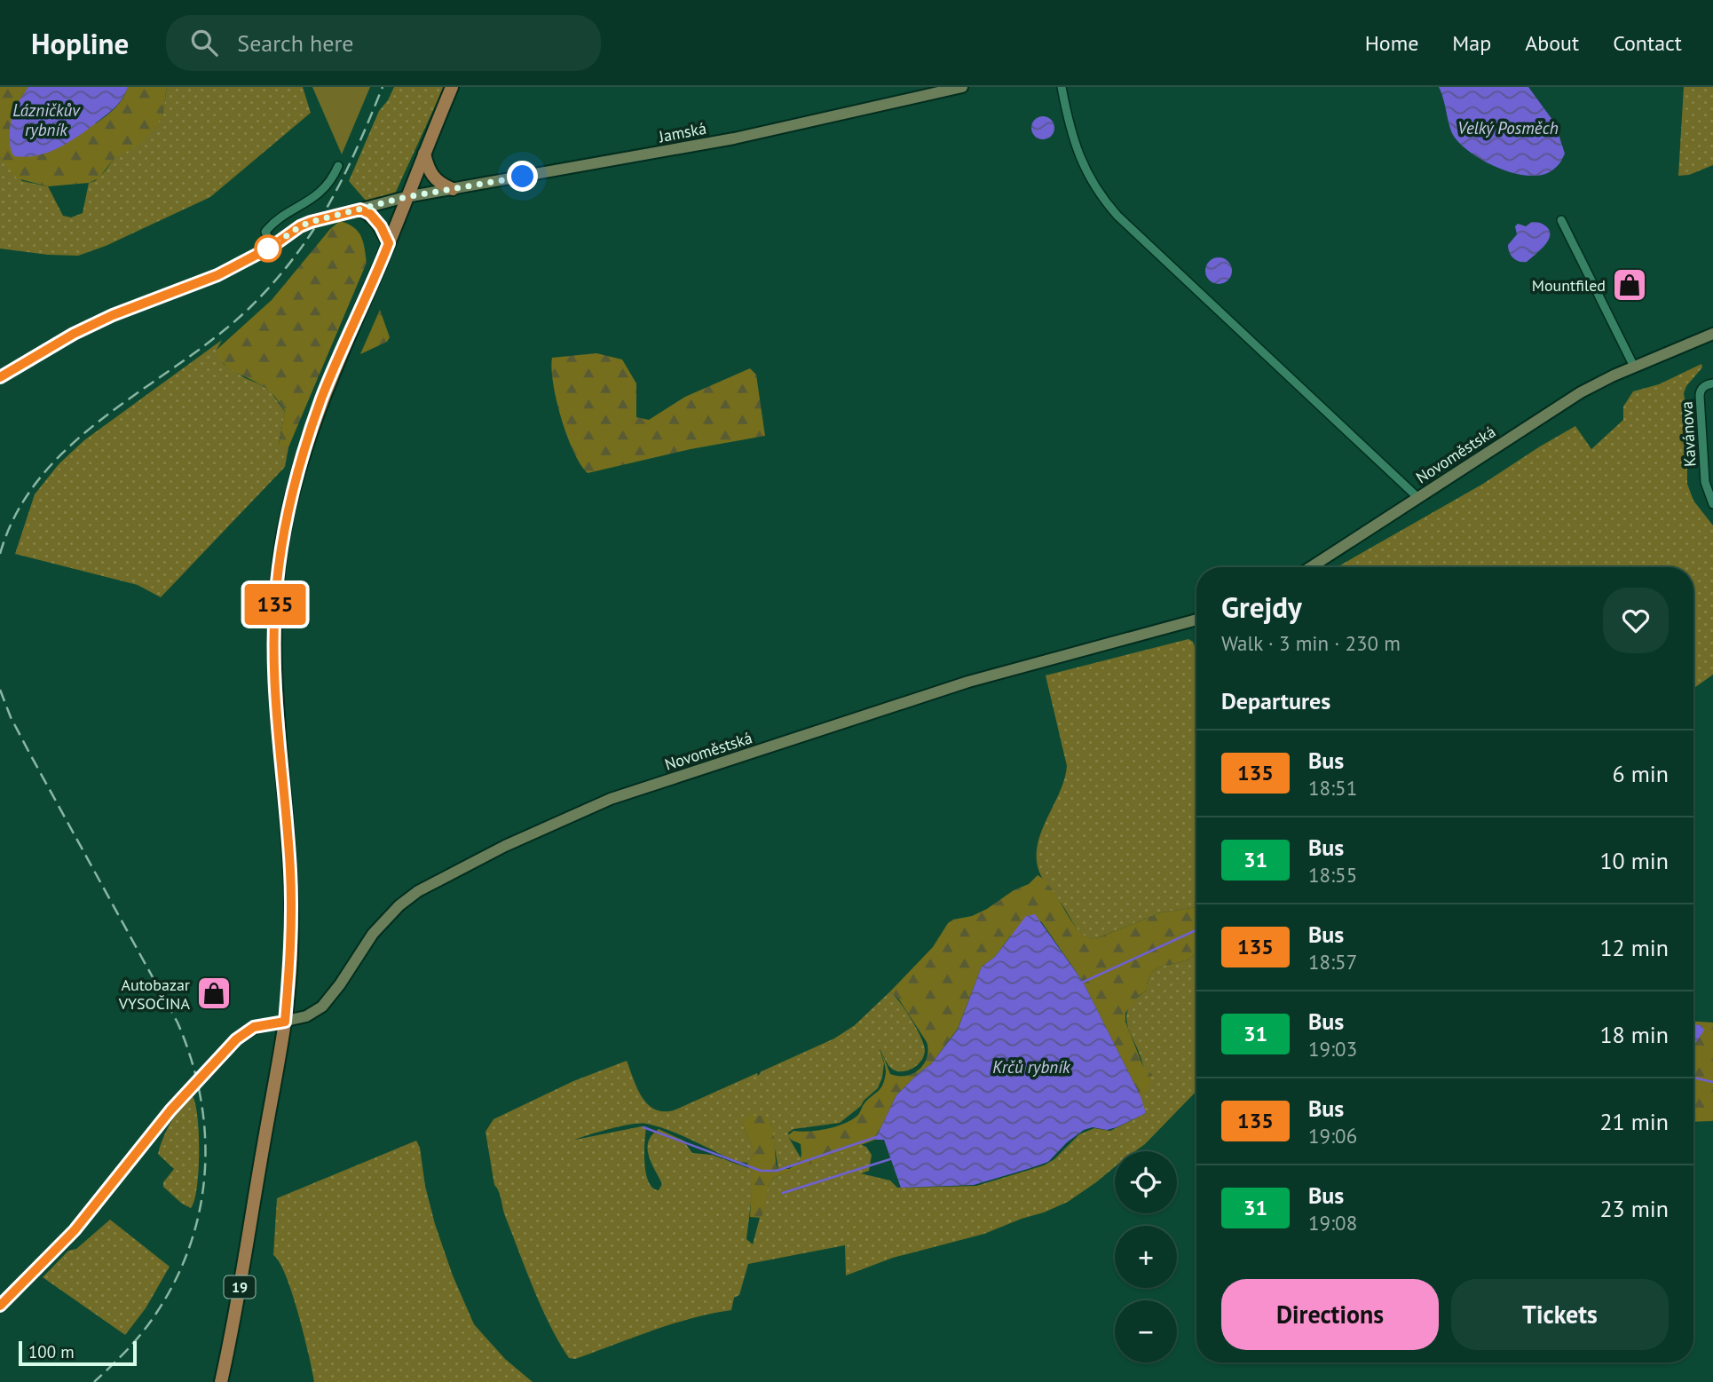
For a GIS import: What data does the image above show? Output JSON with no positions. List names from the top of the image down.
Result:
{
  "streets": {
    "main road": ["19"],
    "street": ["Jamská", "Kavánova", "Novoměstská"]
  },
  "crossings": [
    ["Jamská", "19"],
    ["Novoměstská", "19"]
  ],
  "water": ["Lázničkův rybník", "Velký Posměch", "Krčů rybník"],
  "places": {
    "shop": ["Mountfiled", "Autobazar VYSOČINA"]
  },
  "lines": ["bus line 135"],
  "scale_bar": "100 m",
  "page": {
    "header": "Hopline",
    "search": "Search here",
    "nav": [
      "Home",
      "Map",
      "About",
      "Contact"
    ],
    "on_map": "135",
    "heading": [
      ["Grejdy", "Walk · 3 min · 230 m"],
      "Departures"
    ],
    "list": [
      {
        "mark": "135",
        "name": "Bus",
        "note": "18:51",
        "value": "6 min"
      },
      {
        "mark": "31",
        "name": "Bus",
        "note": "18:55",
        "value": "10 min"
      },
      {
        "mark": "135",
        "name": "Bus",
        "note": "18:57",
        "value": "12 min"
      },
      {
        "mark": "31",
        "name": "Bus",
        "note": "19:03",
        "value": "18 min"
      },
      {
        "mark": "135",
        "name": "Bus",
        "note": "19:06",
        "value": "21 min"
      },
      {
        "mark": "31",
        "name": "Bus",
        "note": "19:08",
        "value": "23 min"
      }
    ],
    "map_buttons": ["+", "−"],
    "buttons": ["Directions", "Tickets"],
    "scale": "100 m"
  }
}
